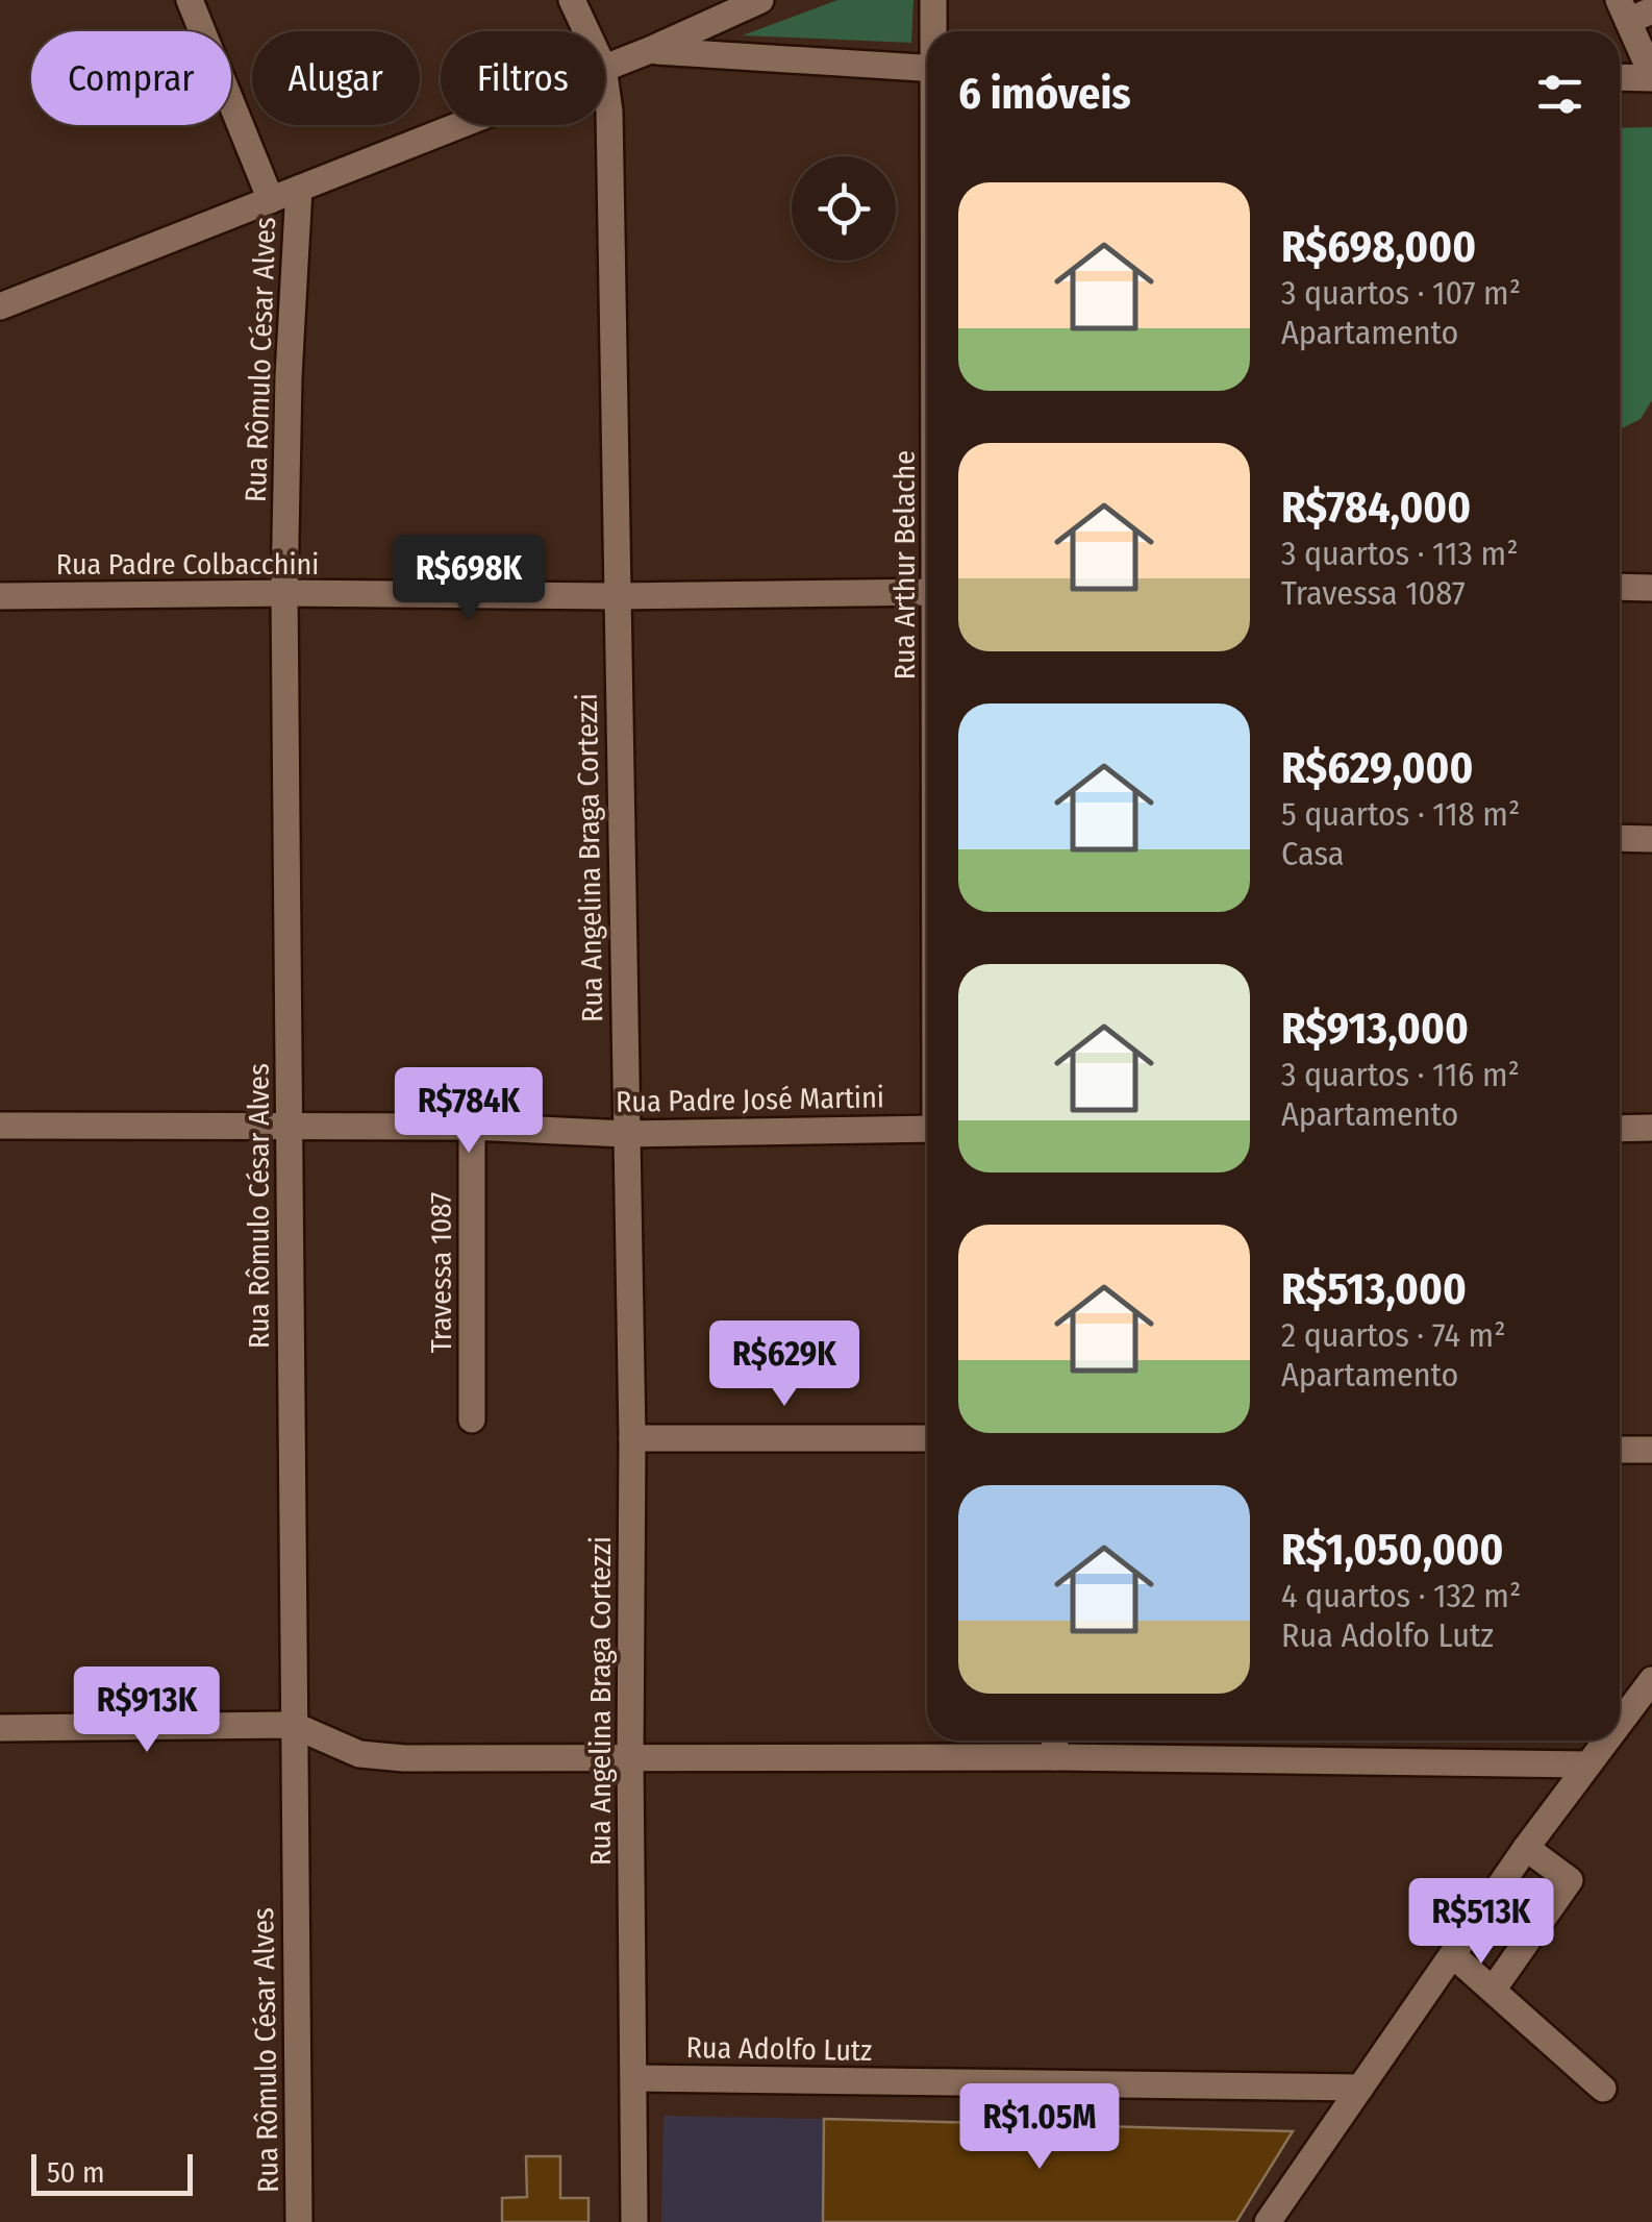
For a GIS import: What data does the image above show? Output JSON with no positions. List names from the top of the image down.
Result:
{
  "streets": {
    "street": [
      "Rua Rômulo César Alves",
      "Rua Padre Colbacchini",
      "Rua Arthur Belache",
      "Rua Angelina Braga Cortezzi",
      "Rua Padre José Martini",
      "Travessa 1087",
      "Rua Adolfo Lutz"
    ]
  },
  "crossings": [
    ["Rua Rômulo César Alves", "Rua Padre Colbacchini"],
    ["Rua Rômulo César Alves", "Rua Padre José Martini"],
    ["Rua Padre Colbacchini", "Rua Angelina Braga Cortezzi"],
    ["Rua Angelina Braga Cortezzi", "Rua Padre José Martini"],
    ["Rua Angelina Braga Cortezzi", "Rua Adolfo Lutz"],
    ["Rua Padre José Martini", "Travessa 1087"]
  ],
  "scale_bar": "50 m",
  "page": {
    "chip": ["Comprar", "Alugar", "Filtros"],
    "heading": "6 imóveis",
    "list": [
      {
        "name": "R$698,000",
        "note": "3 quartos · 107 m² · Apartamento"
      },
      {
        "name": "R$784,000",
        "note": "3 quartos · 113 m² · Travessa 1087"
      },
      {
        "name": "R$629,000",
        "note": "5 quartos · 118 m² · Casa"
      },
      {
        "name": "R$913,000",
        "note": "3 quartos · 116 m² · Apartamento"
      },
      {
        "name": "R$513,000",
        "note": "2 quartos · 74 m² · Apartamento"
      },
      {
        "name": "R$1,050,000",
        "note": "4 quartos · 132 m² · Rua Adolfo Lutz"
      }
    ],
    "price": [
      "R$698K",
      "R$784K",
      "R$629K",
      "R$913K",
      "R$513K",
      "R$1.05M"
    ],
    "scale": "50 m"
  }
}
